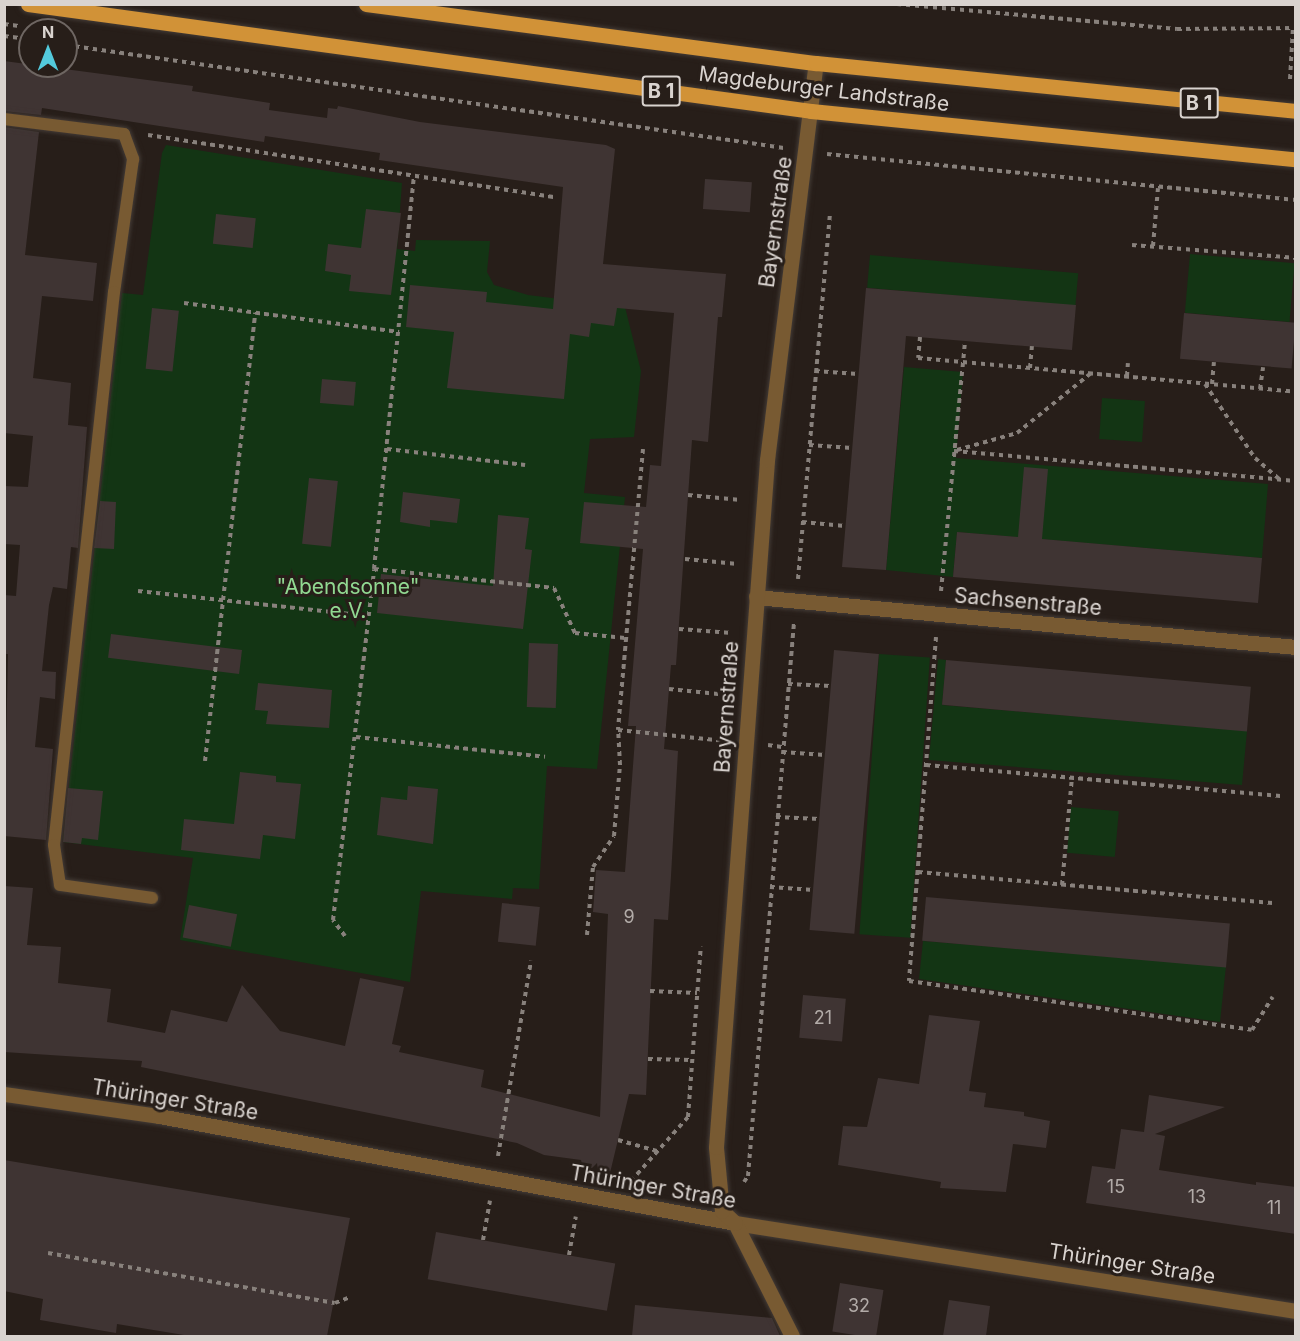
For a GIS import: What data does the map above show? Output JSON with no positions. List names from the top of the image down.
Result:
{
  "streets": {
    "main road": ["Magdeburger Landstraße", "B 1"],
    "street": ["Bayernstraße", "Sachsenstraße", "Thüringer Straße"]
  },
  "crossings": [
    ["Magdeburger Landstraße", "Bayernstraße"],
    ["Bayernstraße", "Sachsenstraße"]
  ],
  "parks": ["\"Abendsonne\" e.V."],
  "house_numbers": [
    "9",
    "21",
    "15",
    "13",
    "11",
    "32"
  ],
  "north": "top"
}
